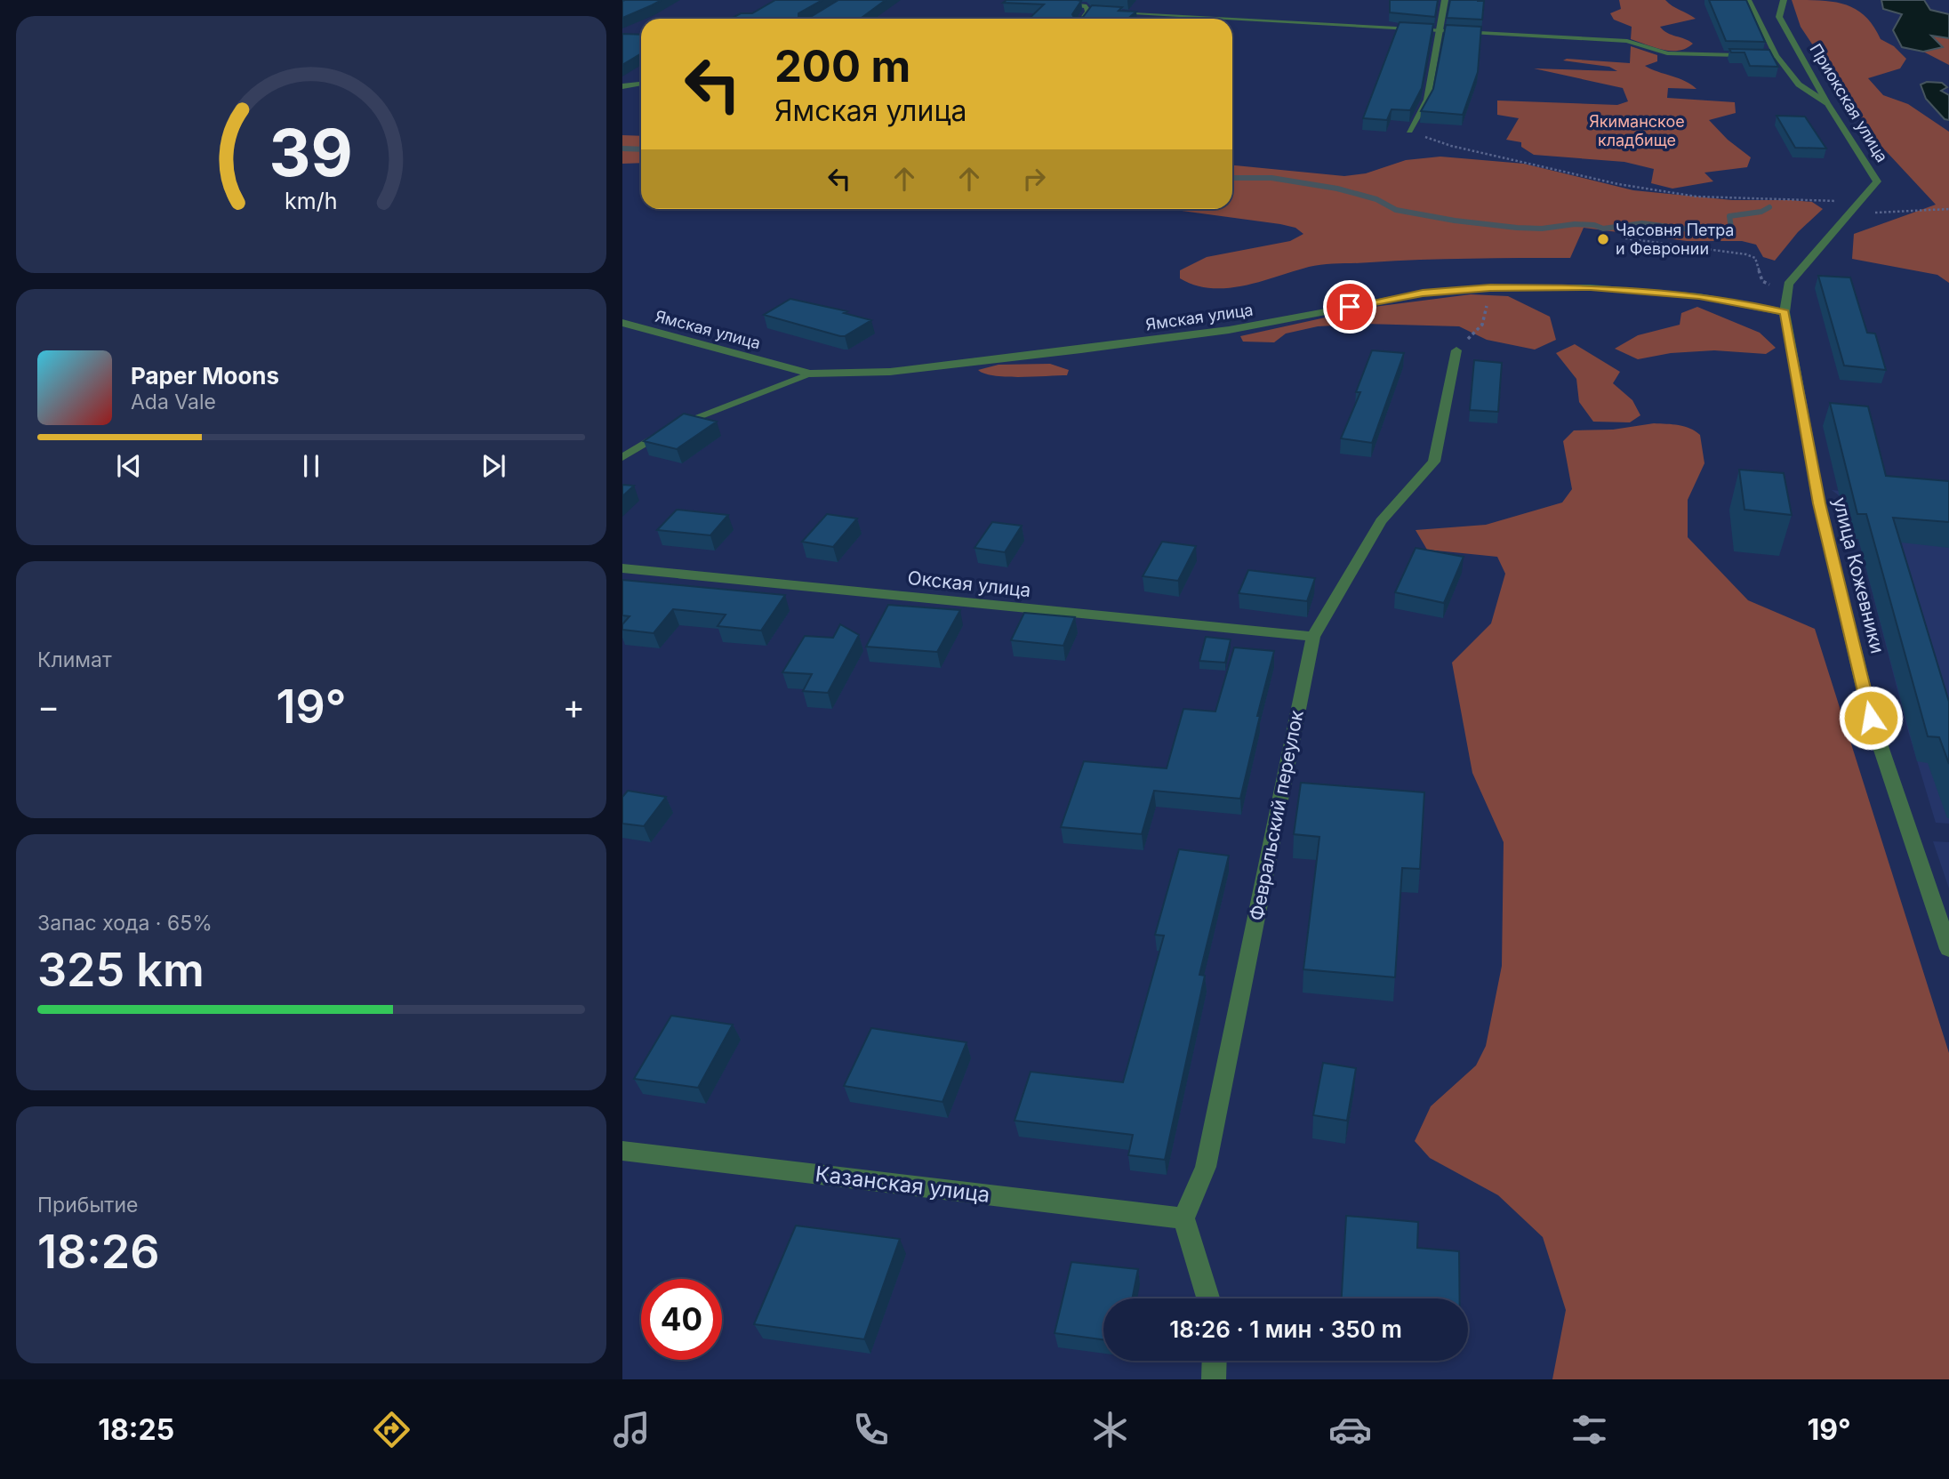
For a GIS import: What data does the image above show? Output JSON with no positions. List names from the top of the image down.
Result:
{
  "streets": {
    "street": [
      "Приокская улица",
      "Ямская улица",
      "улица Кожевники",
      "Окская улица",
      "Февральский переулок",
      "Казанская улица"
    ]
  },
  "crossings": [
    ["Приокская улица", "улица Кожевники"],
    ["Ямская улица", "улица Кожевники"],
    ["Окская улица", "Февральский переулок"],
    ["Февральский переулок", "Казанская улица"]
  ],
  "parks": ["Якиманское кладбище"],
  "places": ["Часовня Петра и Февронии"],
  "page": {
    "turn": ["200 m", "Ямская улица"],
    "song": ["Paper Moons", "Ada Vale"],
    "tile": [
      "Климат",
      ["Запас хода · 65%", "325 km"],
      ["Прибытие", "18:26"]
    ],
    "heat": ["−", "19°", "+"],
    "limit": "40",
    "trip": "18:26 · 1 мин · 350 m",
    "tabs": ["18:25", "19°"],
    "gauge": ["39", "km/h"]
  }
}
